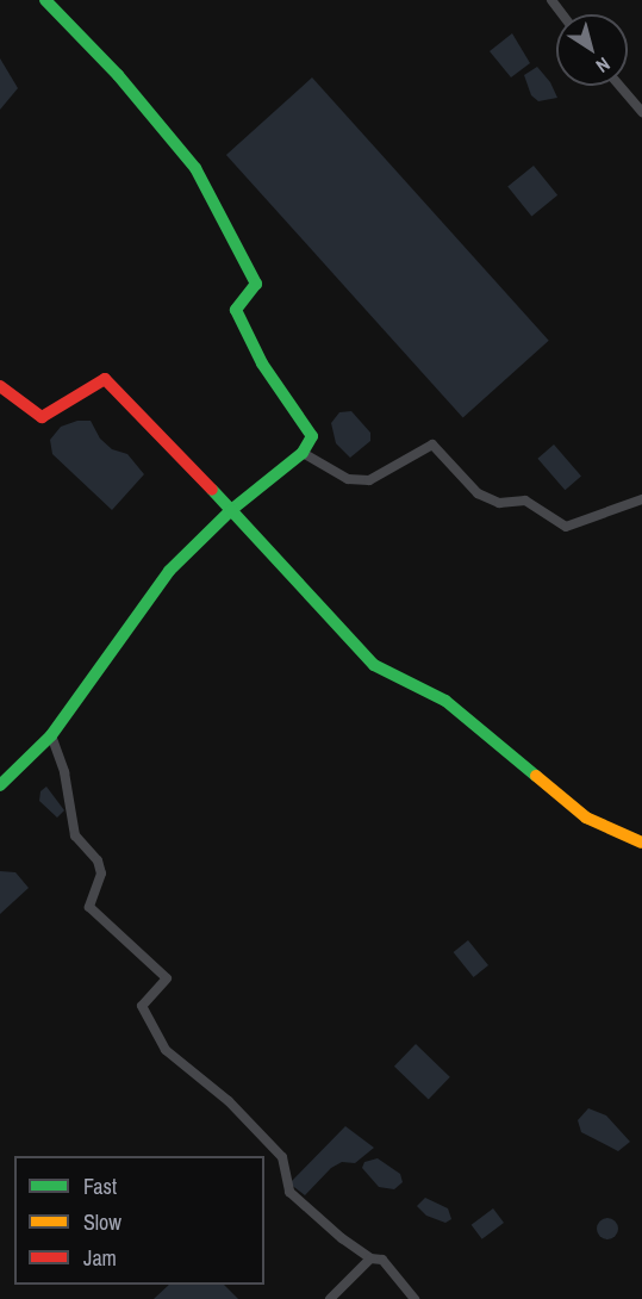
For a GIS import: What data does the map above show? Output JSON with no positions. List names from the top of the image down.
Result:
{
  "legend": ["Fast", "Slow", "Jam"],
  "north": "bottom right"
}
